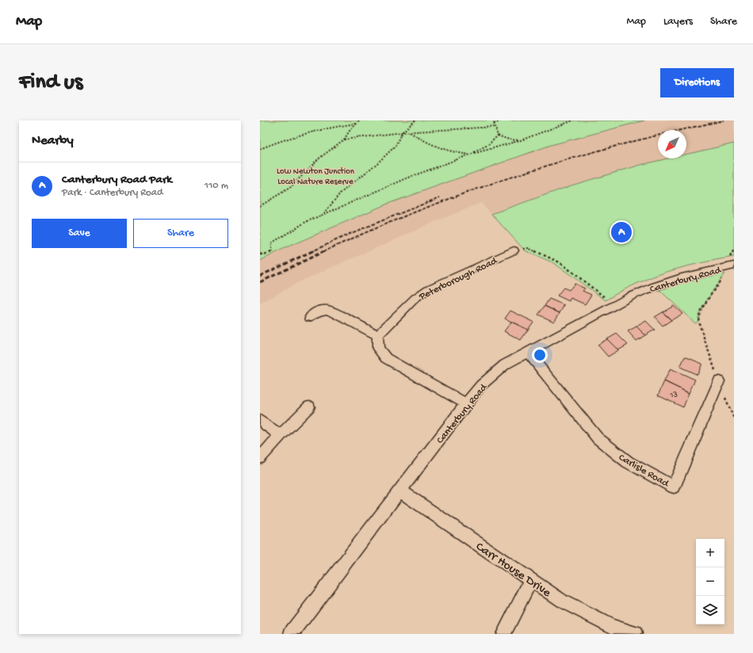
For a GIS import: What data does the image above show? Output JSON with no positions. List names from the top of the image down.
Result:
{
  "streets": {
    "street": [
      "Peterborough Road",
      "Canterbury Road",
      "Carlisle Road",
      "Carr House Drive"
    ]
  },
  "crossings": [
    ["Canterbury Road", "Carlisle Road"],
    ["Canterbury Road", "Carr House Drive"]
  ],
  "parks": ["Low Newton Junction Local Nature Reserve"],
  "house_numbers": ["13"],
  "north": "bottom left",
  "page": {
    "header": "Map",
    "nav": ["Map", "Layers", "Share"],
    "buttons": [
      "Directions",
      ["Save", "Share"]
    ],
    "title": "Find us",
    "heading": "Nearby",
    "list": [
      {
        "mark": "A",
        "name": "Canterbury Road Park",
        "note": "Park · Canterbury Road",
        "value": "110 m"
      }
    ],
    "pins": "A",
    "map_buttons": ["+", "−"]
  }
}
